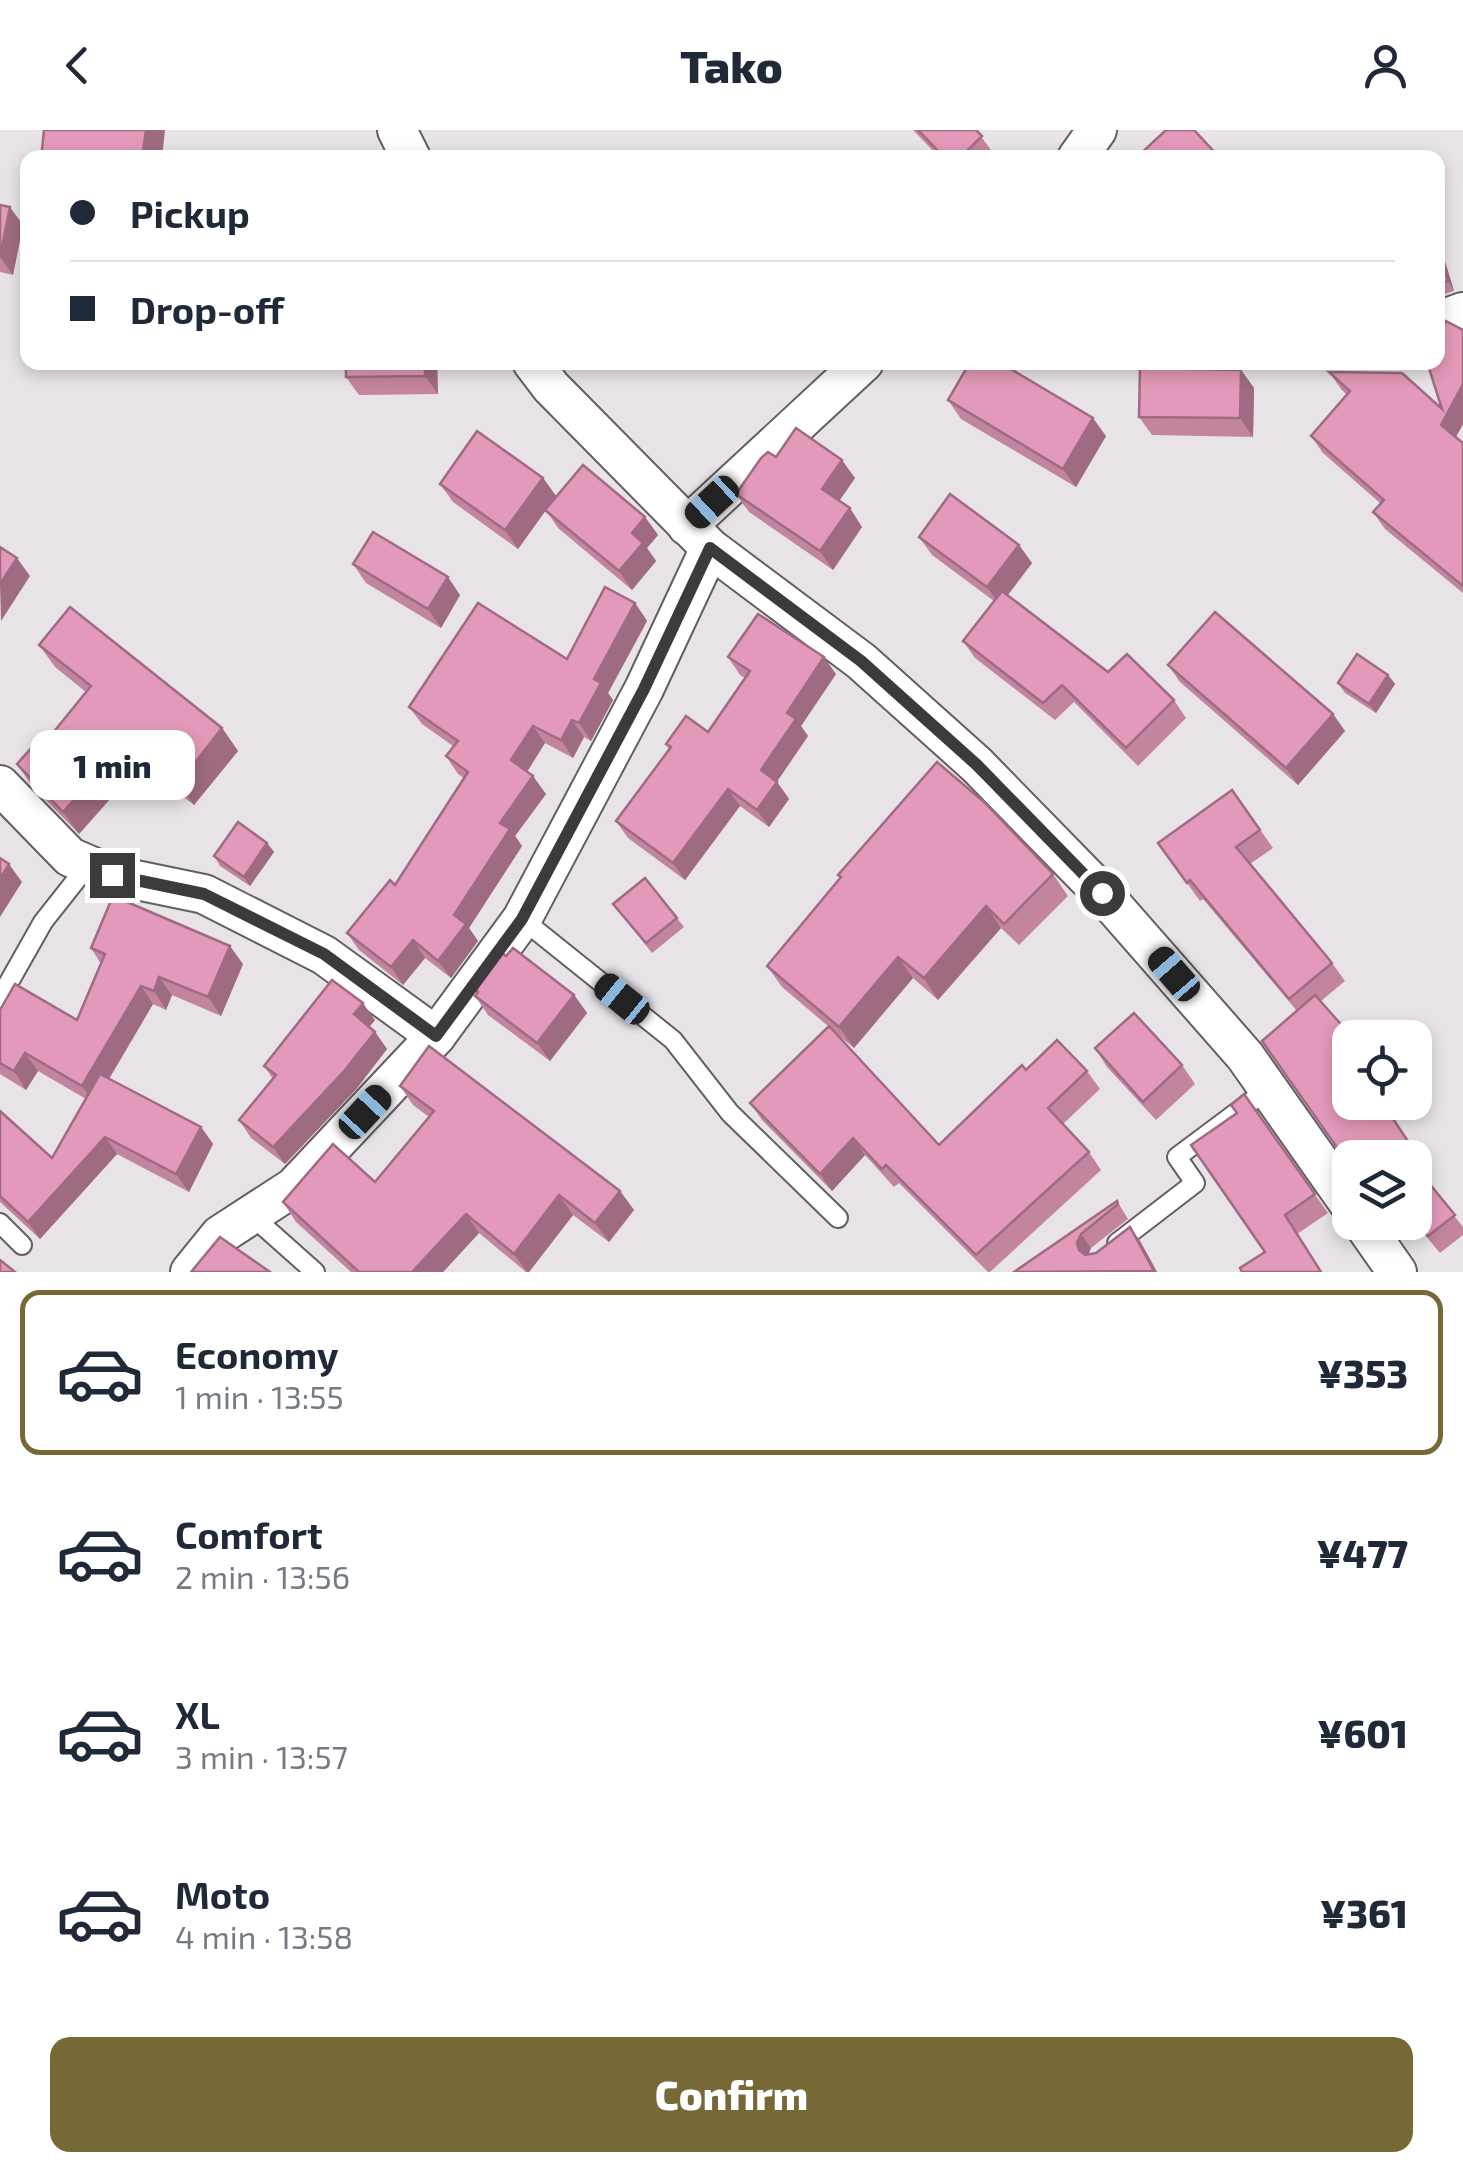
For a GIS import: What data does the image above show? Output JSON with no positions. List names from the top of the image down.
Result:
{
  "page": {
    "header": "Tako",
    "banner": ["Pickup", "Drop-off"],
    "bubble": "1 min",
    "list": [
      {
        "name": "Economy",
        "note": "1 min · 13:55",
        "value": "¥353"
      },
      {
        "name": "Comfort",
        "note": "2 min · 13:56",
        "value": "¥477"
      },
      {
        "name": "XL",
        "note": "3 min · 13:57",
        "value": "¥601"
      },
      {
        "name": "Moto",
        "note": "4 min · 13:58",
        "value": "¥361"
      }
    ],
    "buttons": "Confirm"
  }
}
